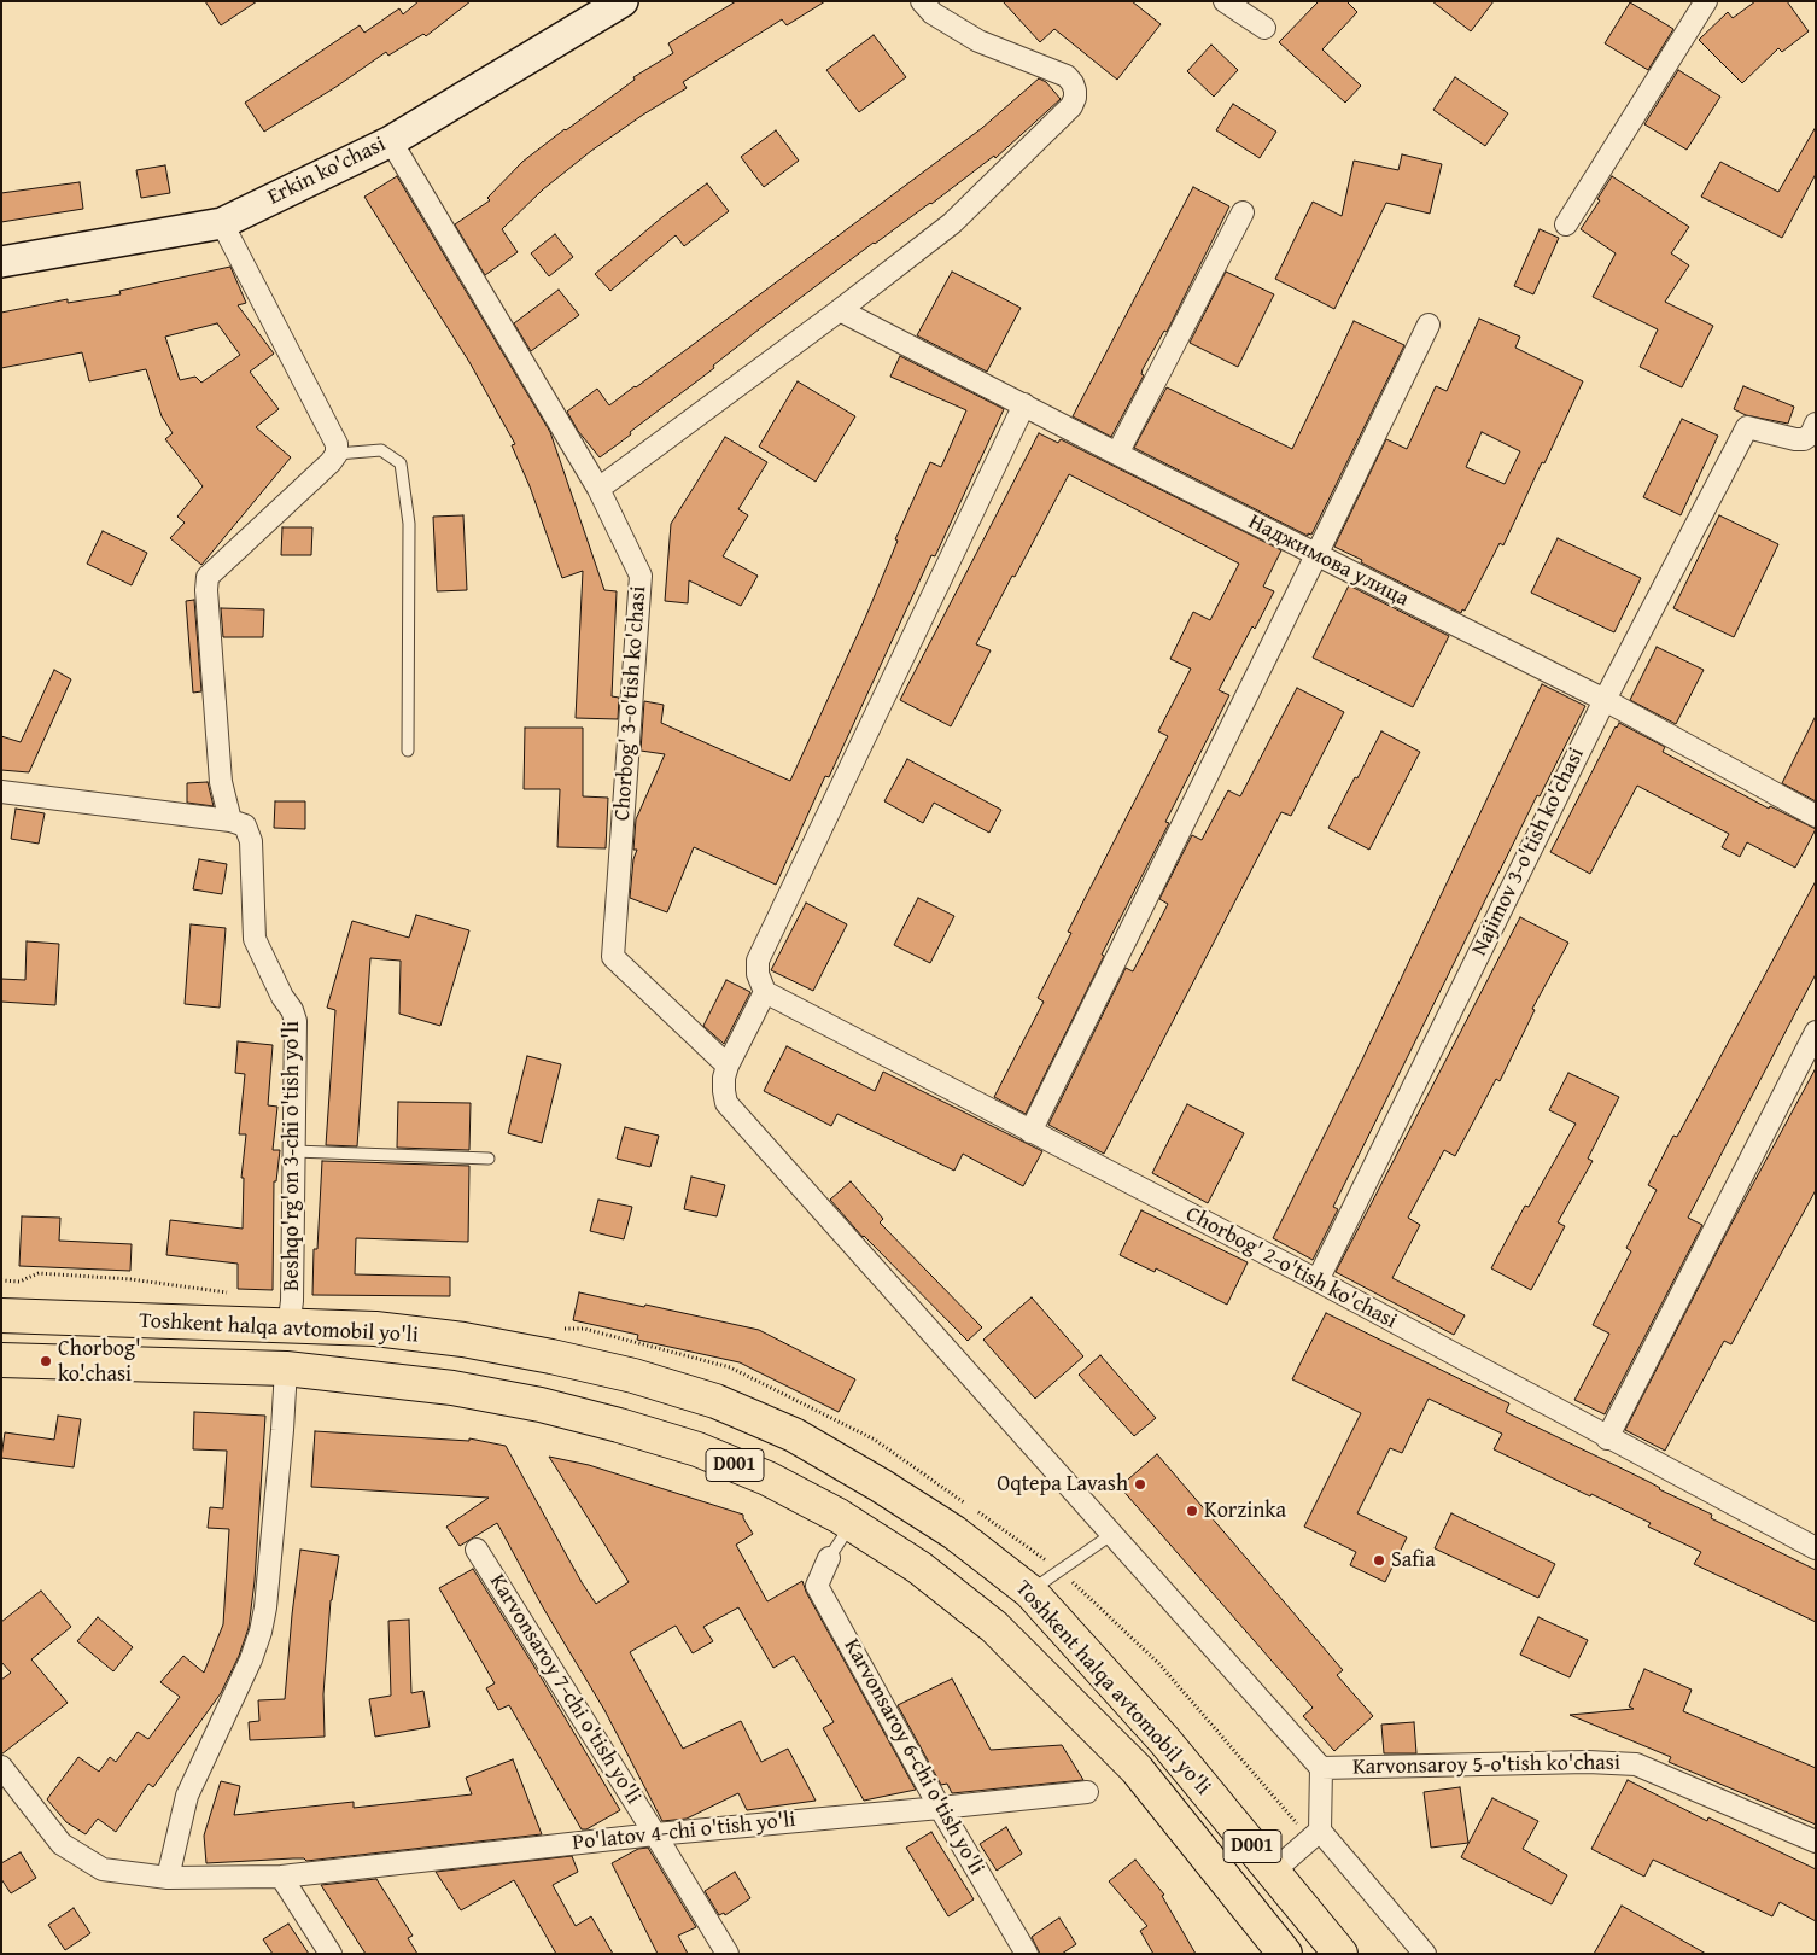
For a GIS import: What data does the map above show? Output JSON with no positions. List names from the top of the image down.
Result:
{
  "streets": {
    "highway": ["Toshkent halqa avtomobil yo'li", "D001"],
    "main road": ["Erkin ko'chasi"],
    "street": [
      "Наджимова улица",
      "Chorbog' 3-o'tish ko'chasi",
      "Najimov 3-o'tish ko'chasi",
      "Beshqo'rg'on 3-chi o'tish yo'li",
      "Chorbog' 2-o'tish ko'chasi",
      "Karvonsaroy 7-chi o'tish yo'li",
      "Karvonsaroy 6-chi o'tish yo'li",
      "Karvonsaroy 5-o'tish ko'chasi",
      "Po'latov 4-chi o'tish yo'li"
    ]
  },
  "crossings": [
    ["Erkin ko'chasi", "Chorbog' 3-o'tish ko'chasi"],
    ["Наджимова улица", "Najimov 3-o'tish ko'chasi"],
    ["Najimov 3-o'tish ko'chasi", "Chorbog' 2-o'tish ko'chasi"],
    ["Beshqo'rg'on 3-chi o'tish yo'li", "Toshkent halqa avtomobil yo'li"],
    ["Karvonsaroy 7-chi o'tish yo'li", "Po'latov 4-chi o'tish yo'li"],
    ["Karvonsaroy 6-chi o'tish yo'li", "Po'latov 4-chi o'tish yo'li"]
  ],
  "places": [
    "Chorbog' ko'chasi",
    "Oqtepa Lavash",
    "Korzinka",
    "Safia"
  ]
}
